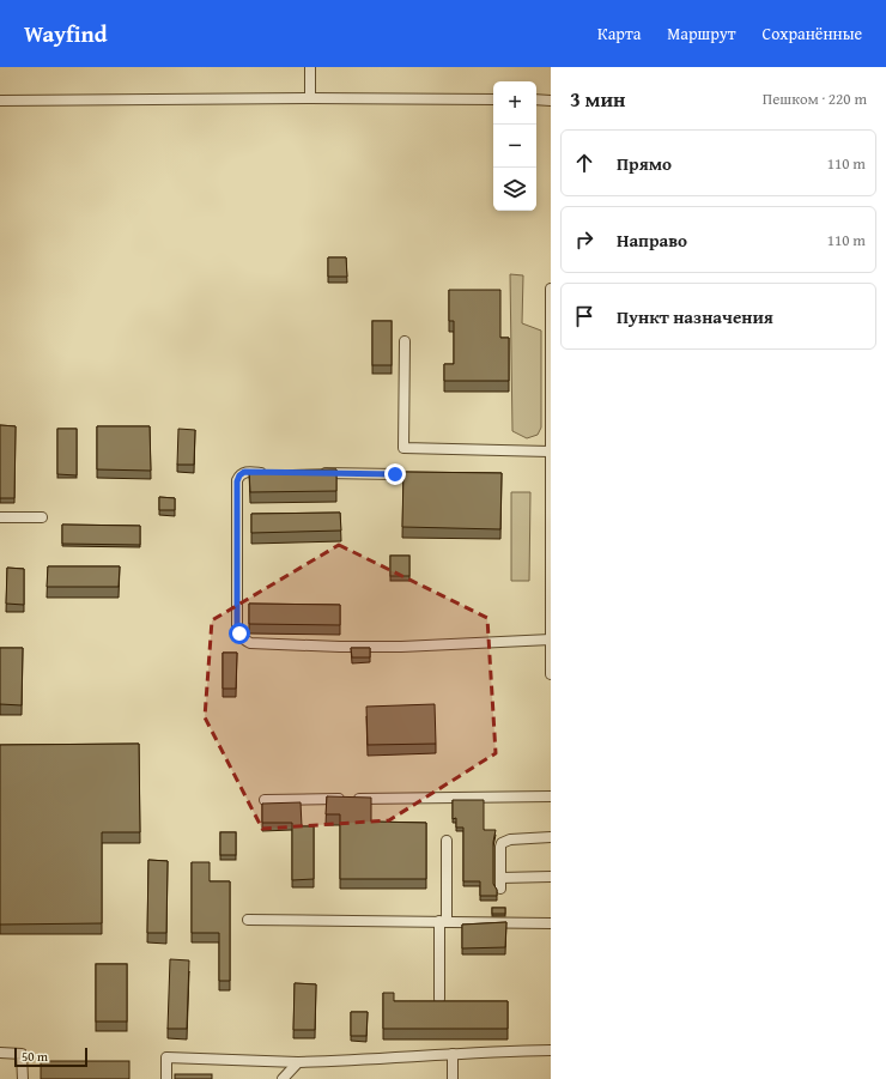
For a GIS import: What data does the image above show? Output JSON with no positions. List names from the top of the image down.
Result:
{
  "scale_bar": "50 m",
  "page": {
    "header": "Wayfind",
    "nav": ["Карта", "Маршрут", "Сохранённые"],
    "heading": ["3 мин", "Пешком · 220 m"],
    "map_buttons": ["+", "−"],
    "list": [
      ["Прямо", "110 m"],
      ["Направо", "110 m"],
      "Пункт назначения"
    ],
    "scale": "50 m"
  }
}
